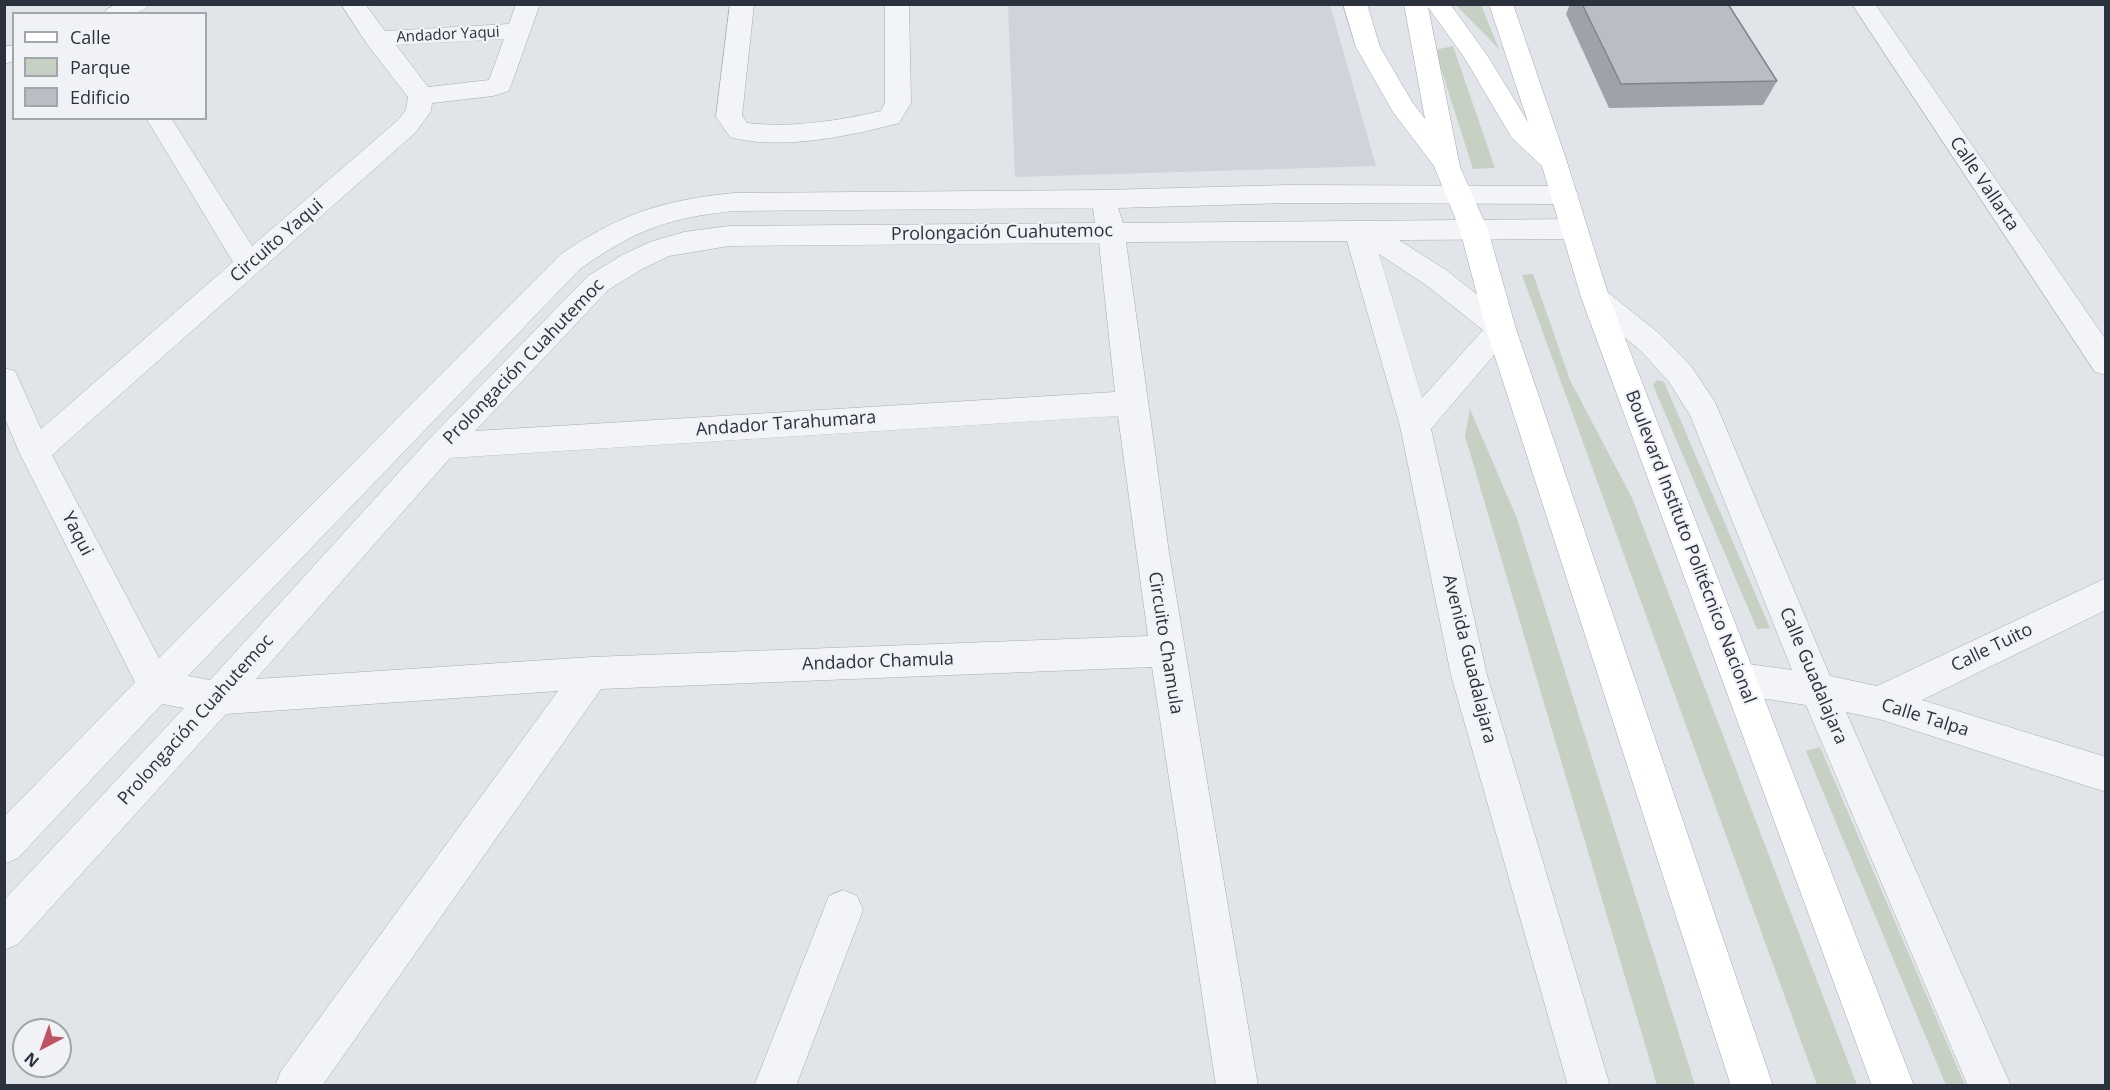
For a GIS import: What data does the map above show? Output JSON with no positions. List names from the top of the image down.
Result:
{
  "streets": {
    "main road": ["Boulevard Instituto Politécnico Nacional"],
    "street": [
      "Andador Yaqui",
      "Calle Vallarta",
      "Prolongación Cuahutemoc",
      "Circuito Yaqui",
      "Andador Tarahumara",
      "Yaqui",
      "Circuito Chamula",
      "Calle Tuito",
      "Avenida Guadalajara",
      "Andador Chamula",
      "Calle Guadalajara",
      "Calle Talpa"
    ]
  },
  "crossings": [
    ["Prolongación Cuahutemoc", "Andador Tarahumara"],
    ["Prolongación Cuahutemoc", "Yaqui"],
    ["Prolongación Cuahutemoc", "Boulevard Instituto Politécnico Nacional"],
    ["Prolongación Cuahutemoc", "Circuito Chamula"],
    ["Prolongación Cuahutemoc", "Avenida Guadalajara"],
    ["Prolongación Cuahutemoc", "Andador Chamula"],
    ["Circuito Yaqui", "Yaqui"],
    ["Andador Tarahumara", "Circuito Chamula"],
    ["Yaqui", "Andador Chamula"],
    ["Boulevard Instituto Politécnico Nacional", "Calle Guadalajara"],
    ["Boulevard Instituto Politécnico Nacional", "Calle Talpa"],
    ["Circuito Chamula", "Andador Chamula"],
    ["Calle Tuito", "Calle Talpa"],
    ["Calle Guadalajara", "Calle Talpa"]
  ],
  "legend": ["Calle", "Parque", "Edificio"],
  "north": "bottom left"
}
